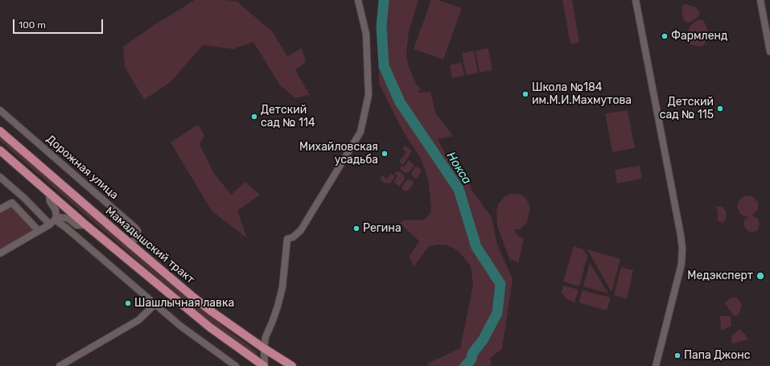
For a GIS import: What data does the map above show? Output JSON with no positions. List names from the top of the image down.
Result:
{
  "streets": {
    "main road": ["Мамадышский тракт"],
    "street": ["Дорожная улица"]
  },
  "crossings": [
    ["Дорожная улица", "Мамадышский тракт"]
  ],
  "water": ["Нокса"],
  "places": [
    "Фармленд",
    "Школа №184 им.М.И.Махмутова",
    "Детский сад № 115",
    "Детский сад № 114",
    "Михайловская усадьба",
    "Регина",
    "Медэксперт",
    "Шашлычная лавка",
    "Папа Джонс"
  ],
  "scale_bar": "100 m"
}
